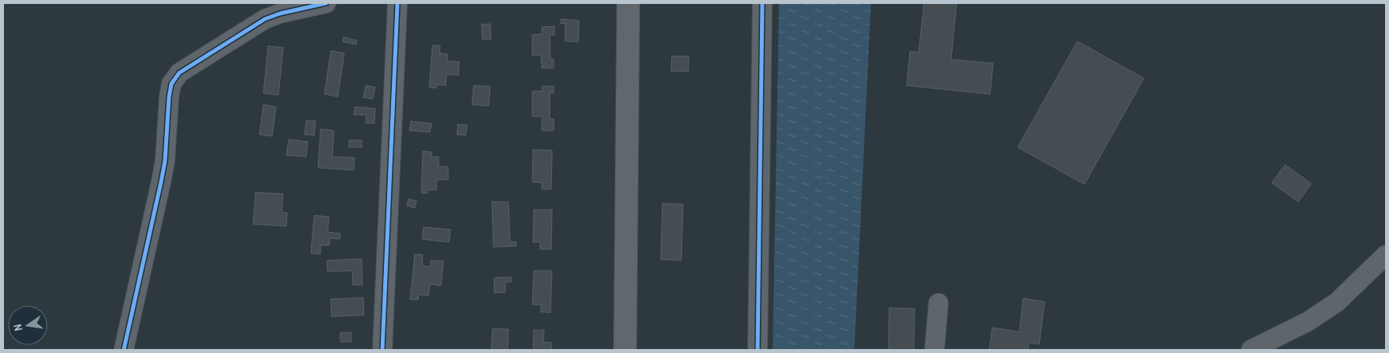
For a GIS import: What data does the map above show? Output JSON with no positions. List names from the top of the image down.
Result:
{
  "north": "left"
}
